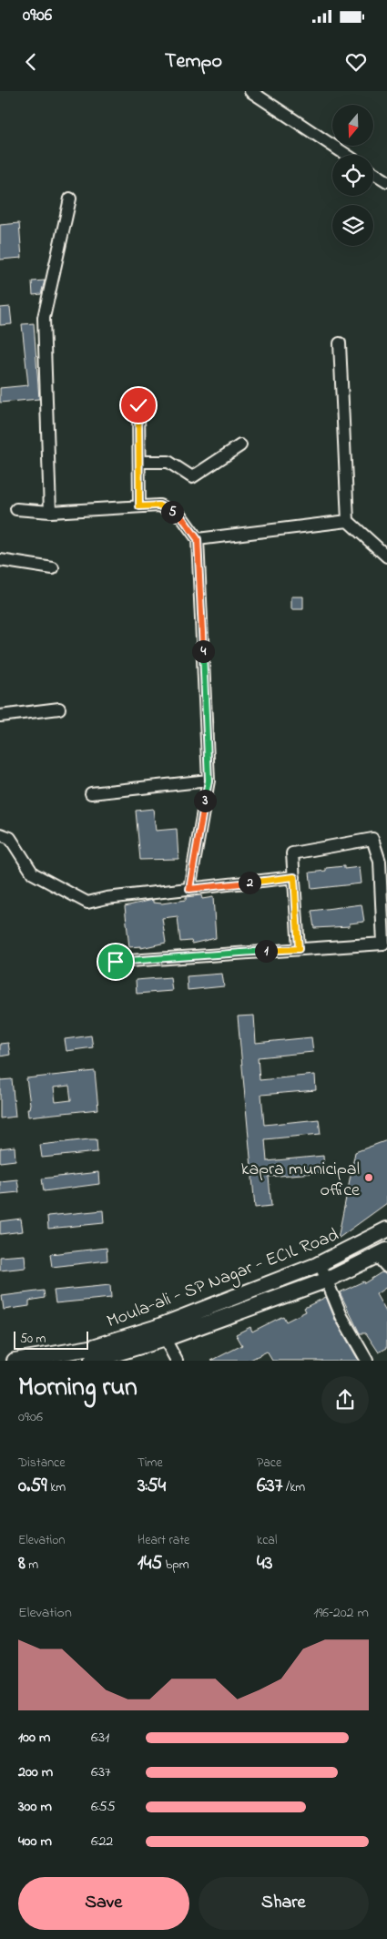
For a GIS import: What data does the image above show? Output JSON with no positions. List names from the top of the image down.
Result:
{
  "streets": {
    "main road": ["Moula-ali - SP Nagar - ECIL Road"]
  },
  "places": ["kapra municipal office"],
  "scale_bar": "50 m",
  "north": "bottom",
  "page": {
    "status": "09:06",
    "header": "Tempo",
    "pins": [
      "5",
      "4",
      "3",
      "2",
      "1"
    ],
    "scale": "50 m",
    "heading": ["Morning run", "09:06"],
    "stats": [
      ["Distance", "0.59 km"],
      ["Time", "3:54"],
      ["Pace", "6:37 /km"],
      ["Elevation", "8 m"],
      ["Heart rate", "145 bpm"],
      ["kcal", "43"]
    ],
    "chart": ["Elevation", "196–202 m"],
    "list": [
      {
        "name": "100 m",
        "note": "6:31"
      },
      {
        "name": "200 m",
        "note": "6:37"
      },
      {
        "name": "300 m",
        "note": "6:55"
      },
      {
        "name": "400 m",
        "note": "6:22"
      }
    ],
    "buttons": ["Save", "Share"]
  }
}
